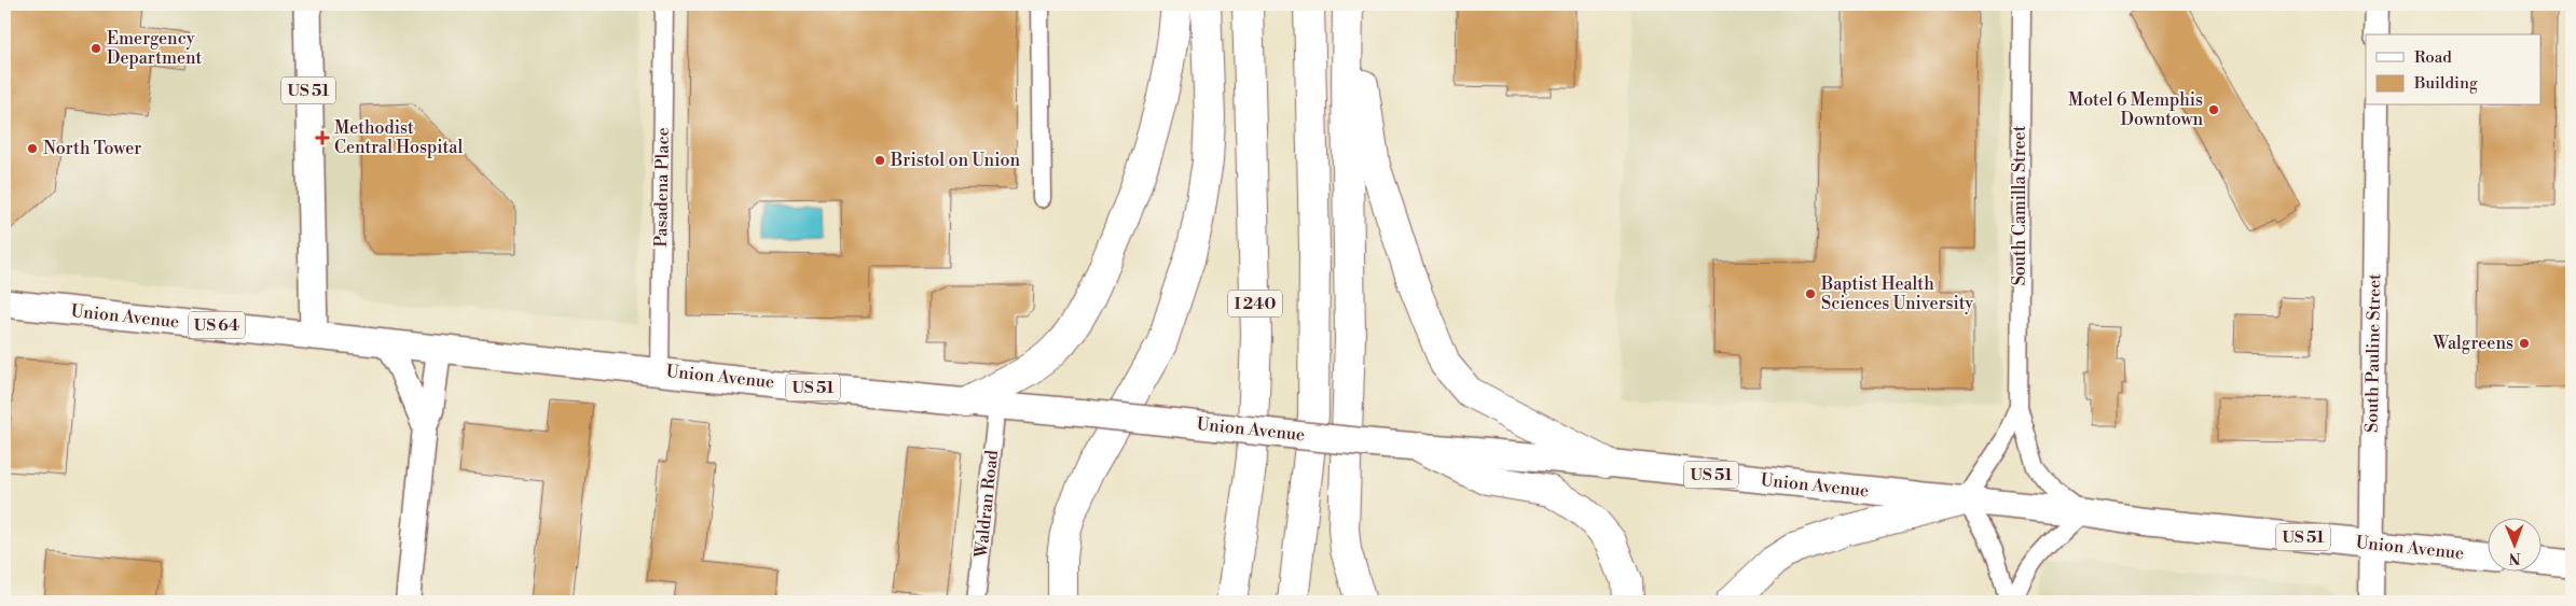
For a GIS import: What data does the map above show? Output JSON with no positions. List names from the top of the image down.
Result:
{
  "streets": {
    "highway": ["I 240"],
    "main road": [
      "US 51",
      "Union Avenue",
      "US 64",
      "South Pauline Street"
    ],
    "street": ["Pasadena Place", "South Camilla Street", "Waldran Road"]
  },
  "crossings": [
    ["US 51", "Union Avenue"],
    ["Pasadena Place", "Union Avenue"],
    ["South Camilla Street", "Union Avenue"],
    ["Union Avenue", "South Pauline Street"],
    ["Union Avenue", "Waldran Road"]
  ],
  "places": {
    "other": [
      "Emergency Department",
      "Motel 6 Memphis Downtown",
      "North Tower",
      "Bristol on Union",
      "Baptist Health Sciences University",
      "Walgreens"
    ],
    "health": ["Methodist Central Hospital"]
  },
  "legend": ["Road", "Building"],
  "north": "bottom"
}
